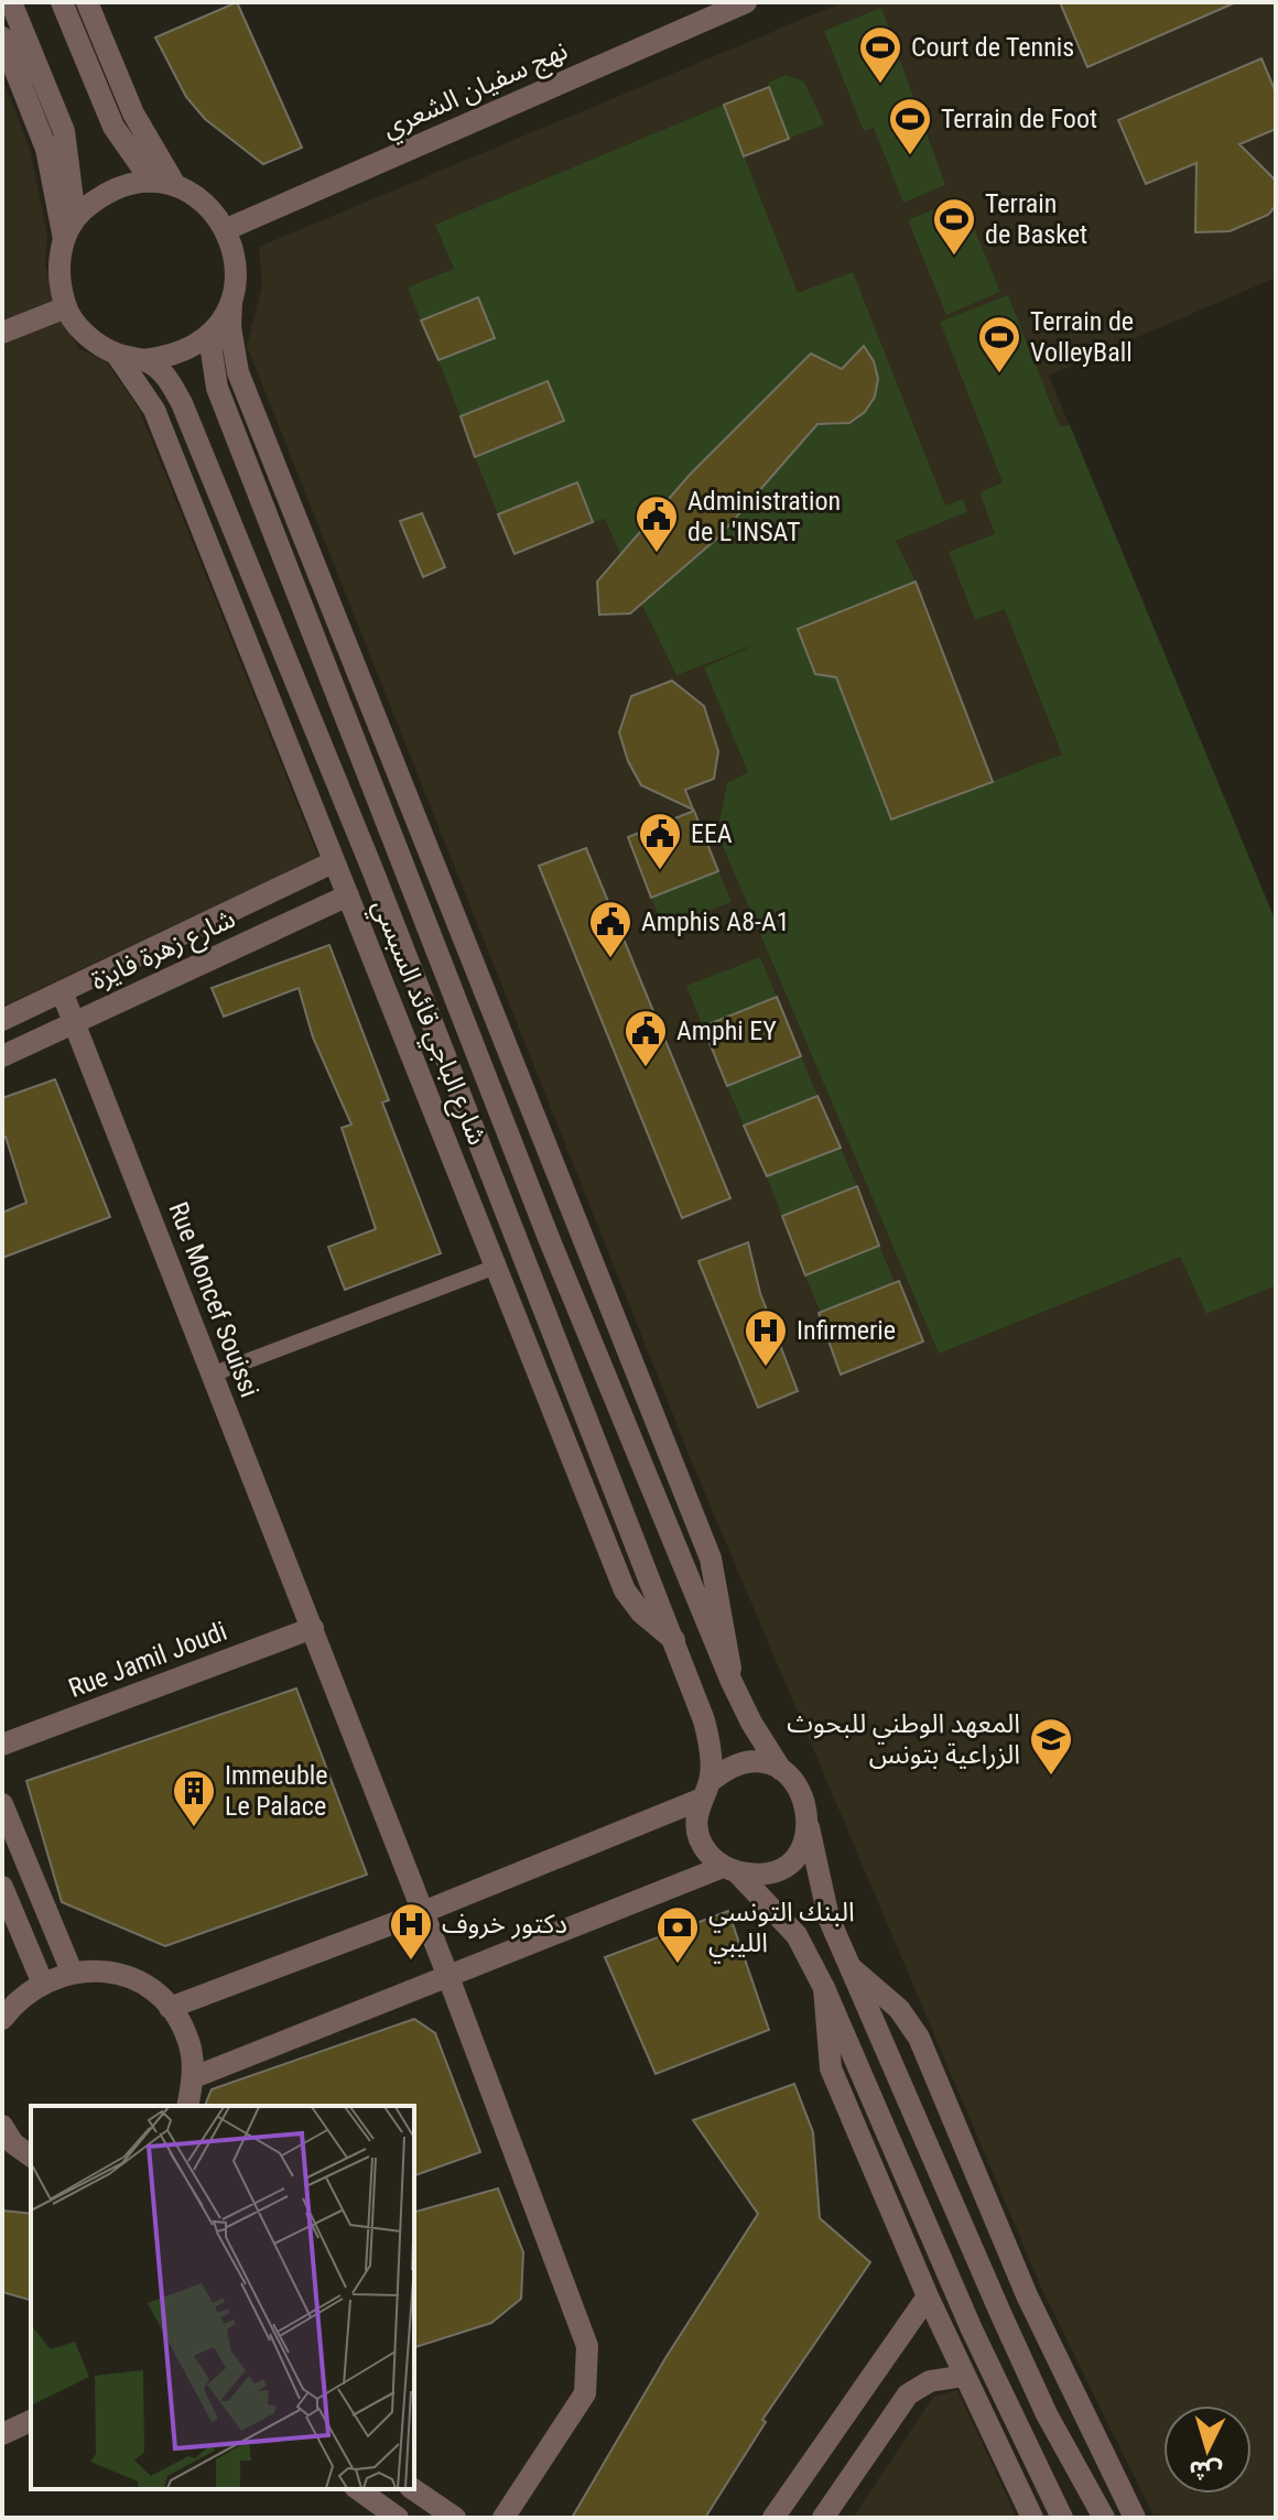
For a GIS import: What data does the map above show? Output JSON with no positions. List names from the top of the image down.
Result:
{
  "streets": {
    "street": [
      "نهج سفيان الشعري",
      "شارع زهرة فايزة",
      "شارع الباجي قائد السبسي",
      "Rue Moncef Souissi",
      "Rue Jamil Joudi"
    ]
  },
  "crossings": [
    ["نهج سفيان الشعري", "شارع الباجي قائد السبسي"],
    ["شارع زهرة فايزة", "شارع الباجي قائد السبسي"],
    ["شارع زهرة فايزة", "Rue Moncef Souissi"],
    ["Rue Moncef Souissi", "Rue Jamil Joudi"]
  ],
  "places": {
    "sports": [
      "Court de Tennis",
      "Terrain de Foot",
      "Terrain de Basket",
      "Terrain de VolleyBall"
    ],
    "public building": [
      "Administration de L'INSAT",
      "EEA",
      "Amphis A8-A1",
      "Amphi EY"
    ],
    "hospital": ["Infirmerie", "دكتور خروف"],
    "school or university": ["المعهد الوطني للبحوث الزراعية بتونس"],
    "building": ["Immeuble Le Palace"],
    "bank": ["البنك التونسي الليبي"]
  },
  "north": "bottom"
}
